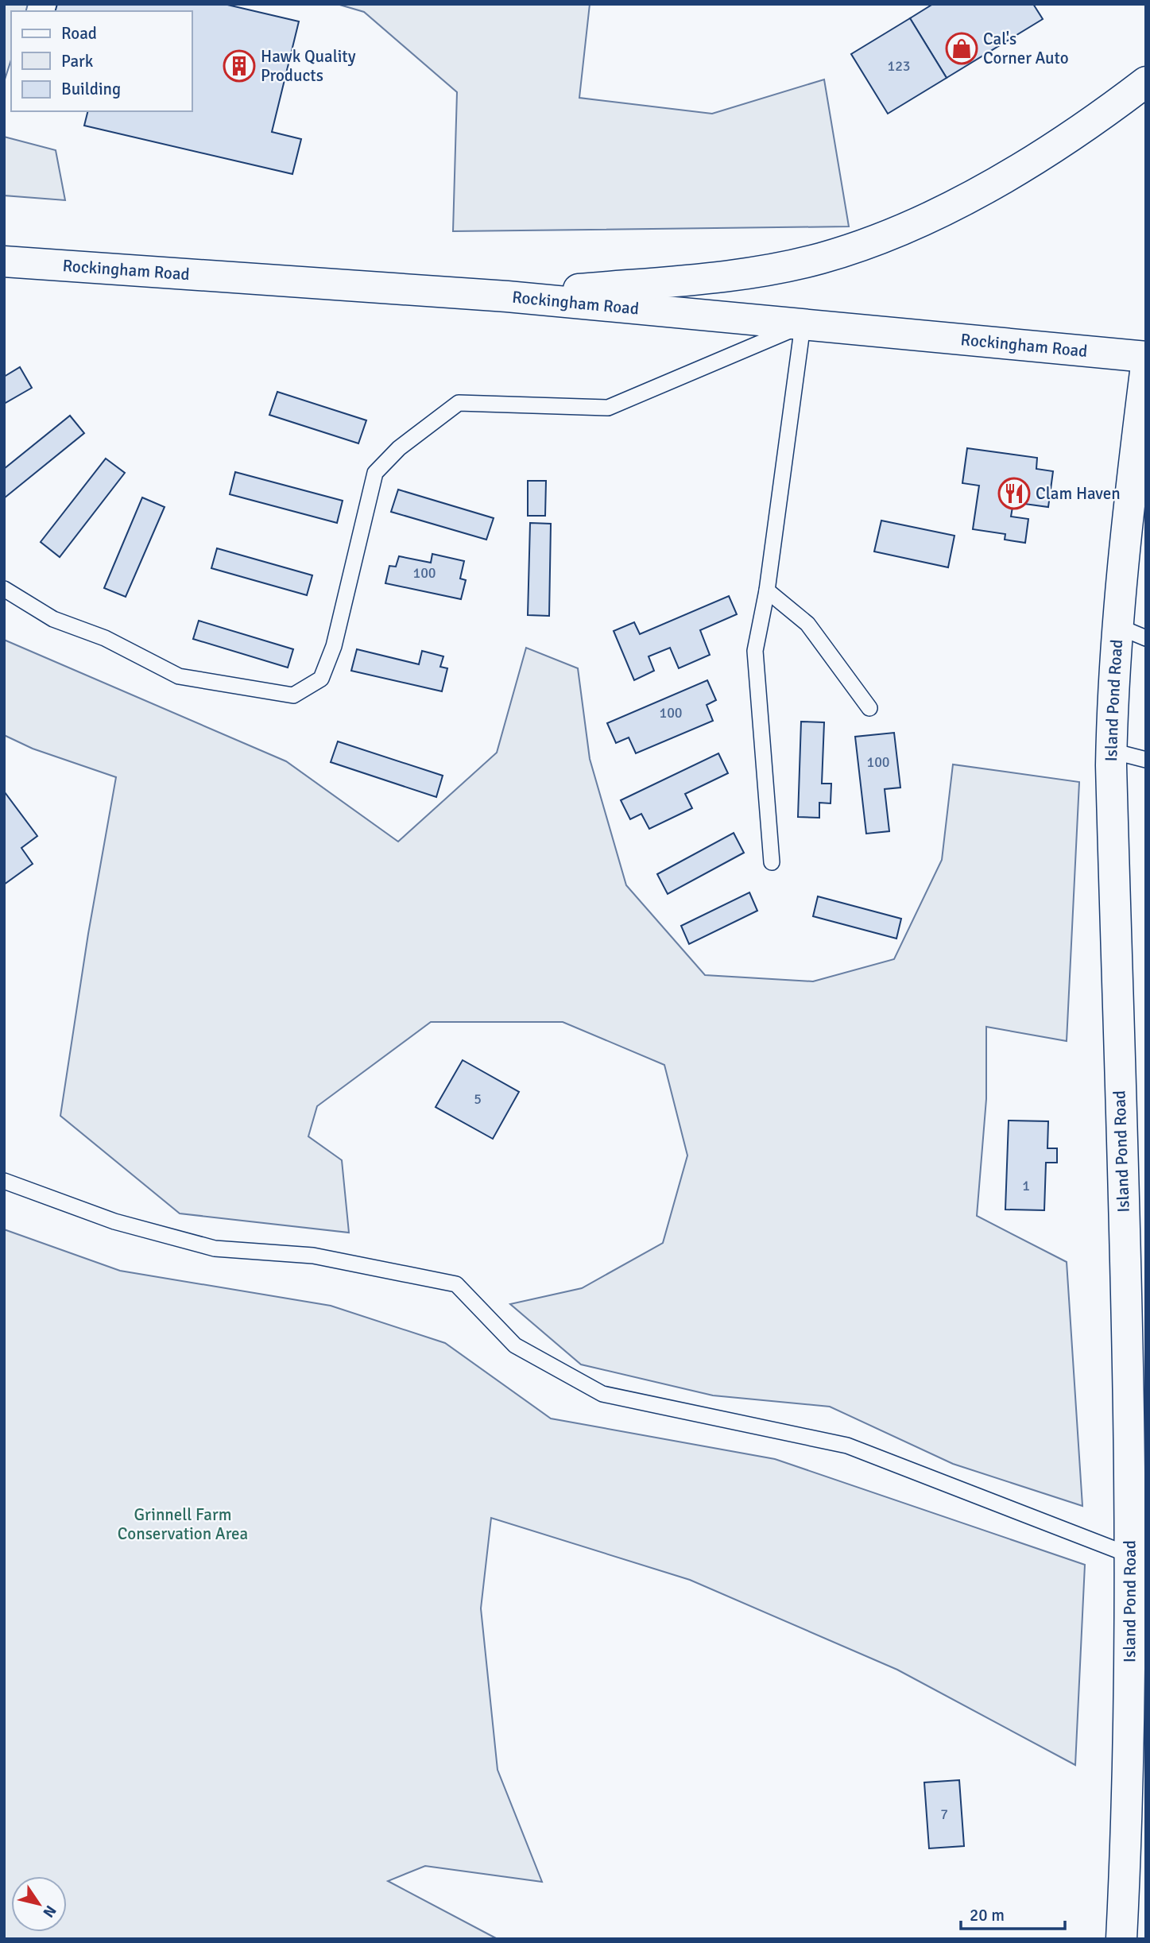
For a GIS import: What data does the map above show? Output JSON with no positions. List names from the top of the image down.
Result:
{
  "streets": {
    "main road": ["Rockingham Road", "Island Pond Road"]
  },
  "parks": ["Grinnell Farm Conservation Area"],
  "places": {
    "shop": ["Cal's Corner Auto"],
    "building": ["Hawk Quality Products"],
    "restaurant": ["Clam Haven"]
  },
  "house_numbers": [
    "123",
    "100",
    "100",
    "100",
    "5",
    "1",
    "7"
  ],
  "legend": ["Road", "Park", "Building"],
  "scale_bar": "20 m",
  "north": "bottom right"
}
